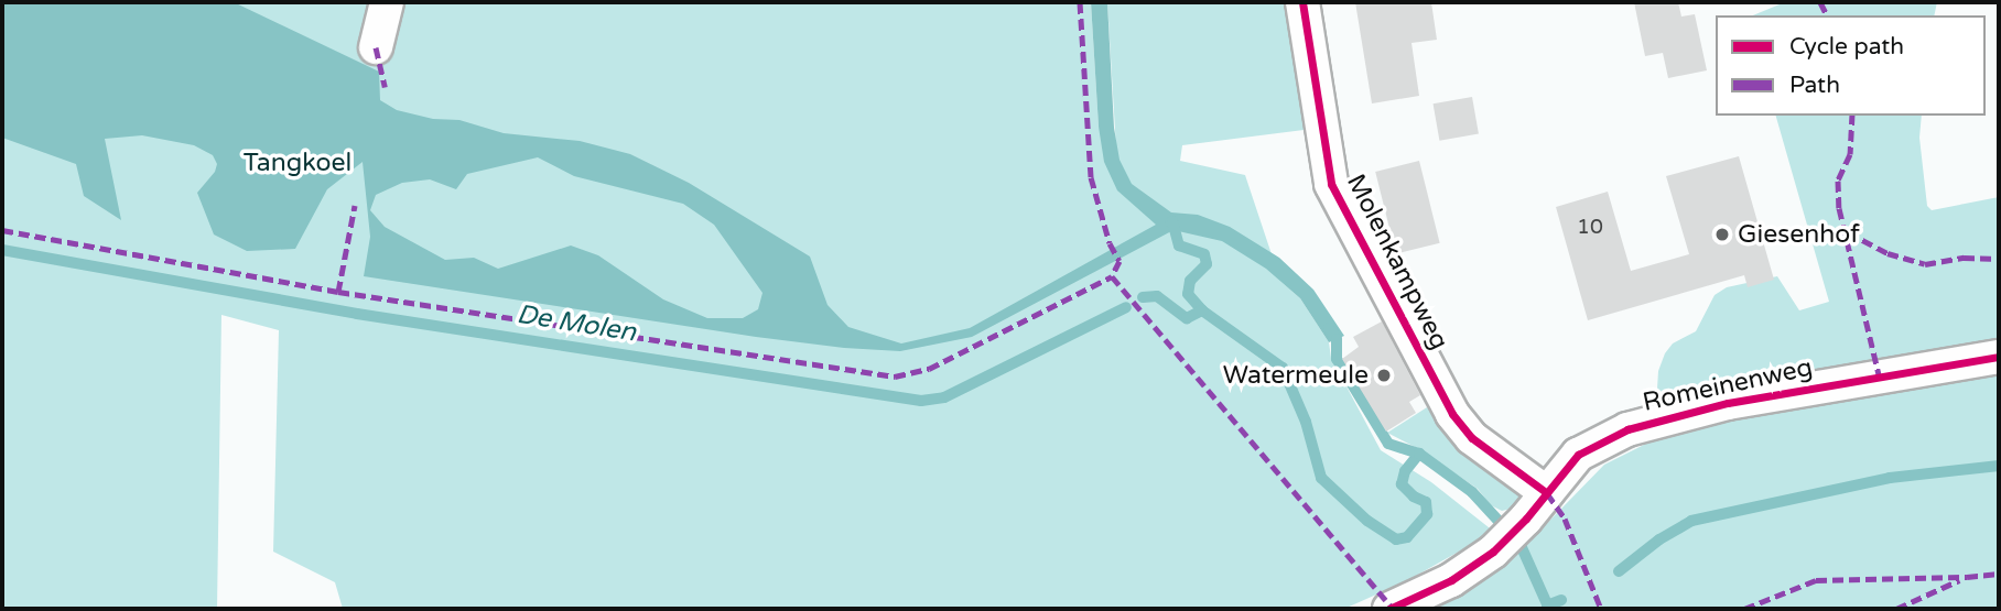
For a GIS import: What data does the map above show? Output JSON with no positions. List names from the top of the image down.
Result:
{
  "streets": {
    "street": ["Molenkampweg", "Romeinenweg"]
  },
  "crossings": [
    ["Molenkampweg", "Romeinenweg"]
  ],
  "water": ["De Molen"],
  "parks": ["Tangkoel"],
  "places": ["Giesenhof", "Watermeule"],
  "house_numbers": ["10"],
  "legend": ["Cycle path", "Path"]
}
